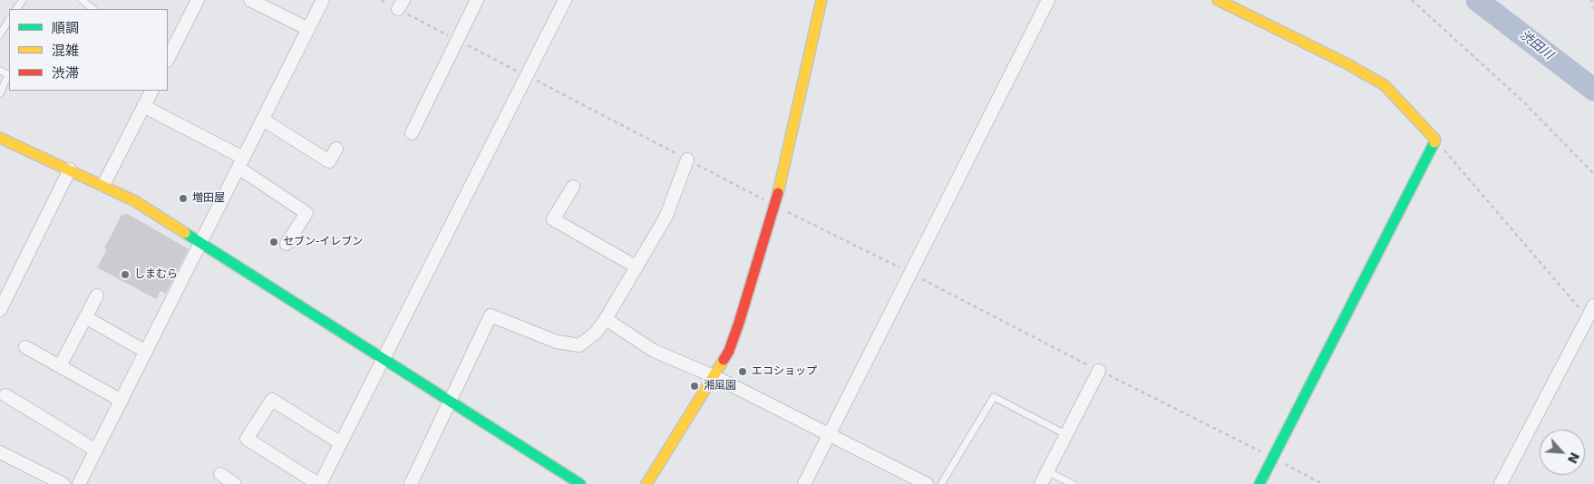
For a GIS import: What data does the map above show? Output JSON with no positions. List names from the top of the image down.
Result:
{
  "water": ["渋田川"],
  "places": [
    "増田屋",
    "セブン-イレブン",
    "しまむら",
    "エコショップ",
    "湘風園"
  ],
  "legend": ["順調", "混雑", "渋滞"],
  "north": "bottom right"
}
